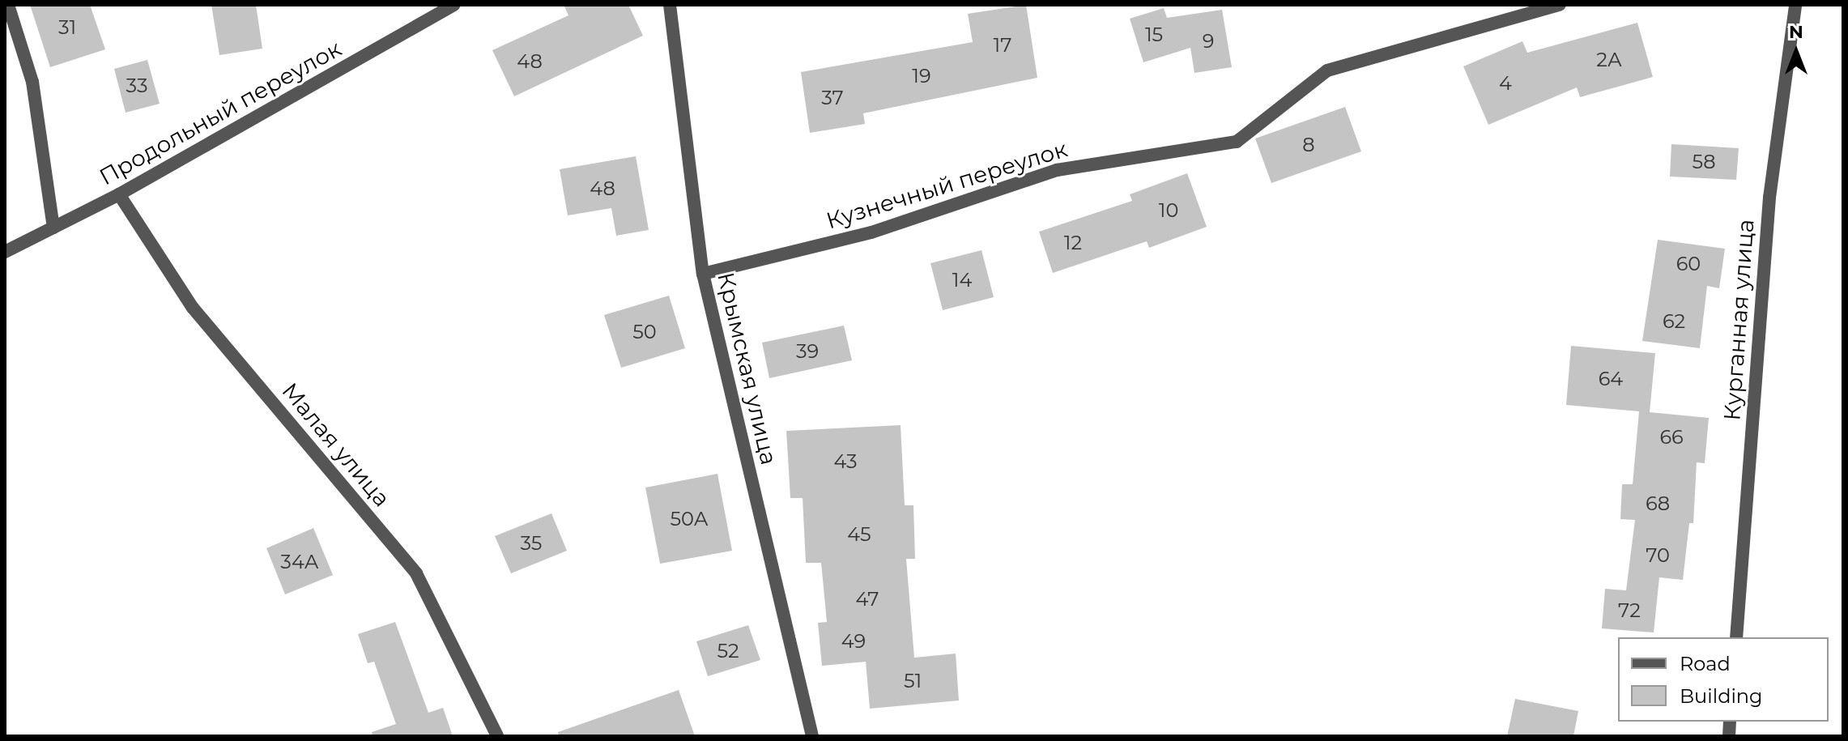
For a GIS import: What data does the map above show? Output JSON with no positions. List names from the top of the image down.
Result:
{
  "streets": {
    "street": [
      "Продольный переулок",
      "Кузнечный переулок",
      "Курганная улица",
      "Крымская улица",
      "Малая улица"
    ]
  },
  "crossings": [
    ["Продольный переулок", "Малая улица"],
    ["Кузнечный переулок", "Крымская улица"]
  ],
  "house_numbers": [
    "31",
    "15",
    "9",
    "17",
    "2А",
    "48",
    "19",
    "4",
    "33",
    "37",
    "8",
    "58",
    "48",
    "10",
    "12",
    "60",
    "14",
    "62",
    "50",
    "39",
    "64",
    "66",
    "43",
    "68",
    "50А",
    "45",
    "35",
    "70",
    "34А",
    "47",
    "72",
    "49",
    "52",
    "51"
  ],
  "legend": ["Road", "Building"],
  "north": "top"
}
